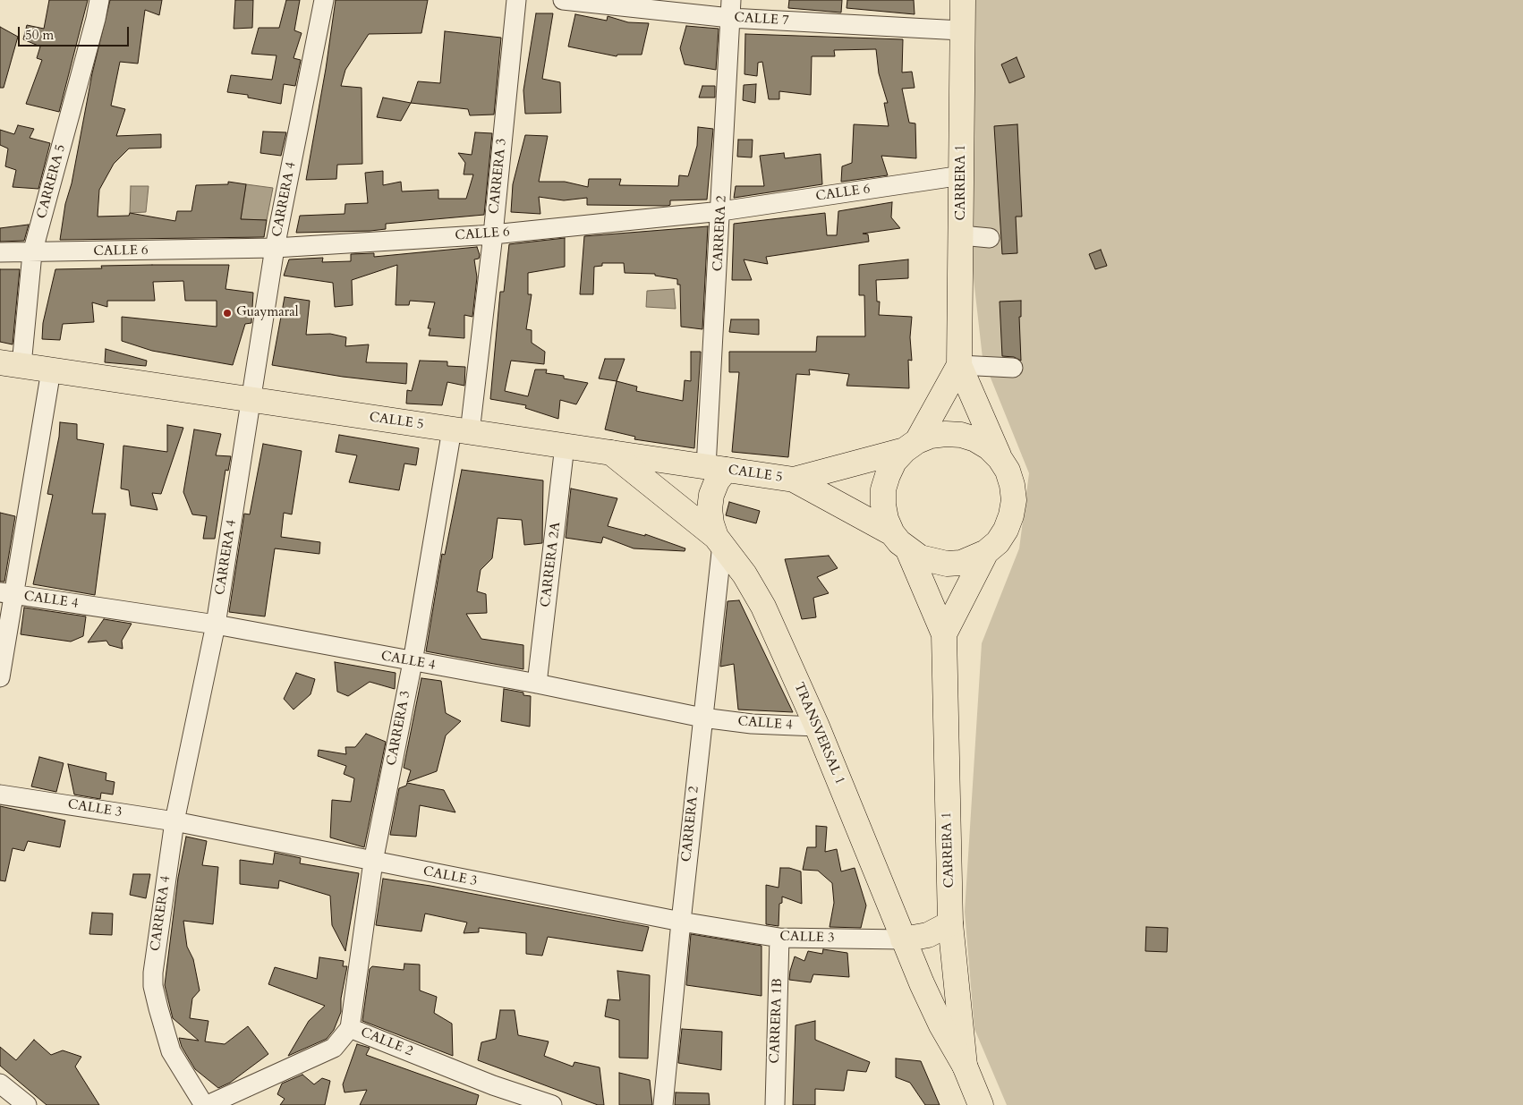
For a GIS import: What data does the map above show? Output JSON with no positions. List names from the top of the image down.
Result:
{
  "streets": {
    "main road": ["CARRERA 1", "CALLE 5", "TRANSVERSAL 1"],
    "street": [
      "CALLE 7",
      "CARRERA 3",
      "CARRERA 5",
      "CALLE 6",
      "CARRERA 4",
      "CARRERA 2",
      "CARRERA 2A",
      "CALLE 4",
      "CALLE 3",
      "CARRERA 1B",
      "CALLE 2"
    ]
  },
  "crossings": [
    ["CALLE 7", "CARRERA 1"],
    ["CALLE 7", "CARRERA 2"],
    ["CARRERA 3", "CALLE 6"],
    ["CARRERA 3", "CALLE 5"],
    ["CARRERA 3", "CALLE 4"],
    ["CARRERA 3", "CALLE 3"],
    ["CARRERA 3", "CALLE 2"],
    ["CARRERA 5", "CALLE 6"],
    ["CARRERA 5", "CALLE 5"],
    ["CARRERA 1", "CALLE 6"],
    ["CARRERA 1", "CALLE 5"],
    ["CARRERA 1", "TRANSVERSAL 1"],
    ["CALLE 6", "CARRERA 4"],
    ["CALLE 6", "CARRERA 2"],
    ["CARRERA 4", "CALLE 5"],
    ["CARRERA 4", "CALLE 4"],
    ["CARRERA 4", "CALLE 3"],
    ["CARRERA 4", "CALLE 2"],
    ["CARRERA 2", "CALLE 5"],
    ["CARRERA 2", "CALLE 4"],
    ["CARRERA 2", "TRANSVERSAL 1"],
    ["CARRERA 2", "CALLE 3"],
    ["CALLE 5", "CARRERA 2A"],
    ["CALLE 5", "TRANSVERSAL 1"],
    ["CARRERA 2A", "CALLE 4"],
    ["CALLE 4", "TRANSVERSAL 1"],
    ["TRANSVERSAL 1", "CALLE 3"],
    ["CALLE 3", "CARRERA 1B"]
  ],
  "places": ["Guaymaral"],
  "scale_bar": "50 m"
}
